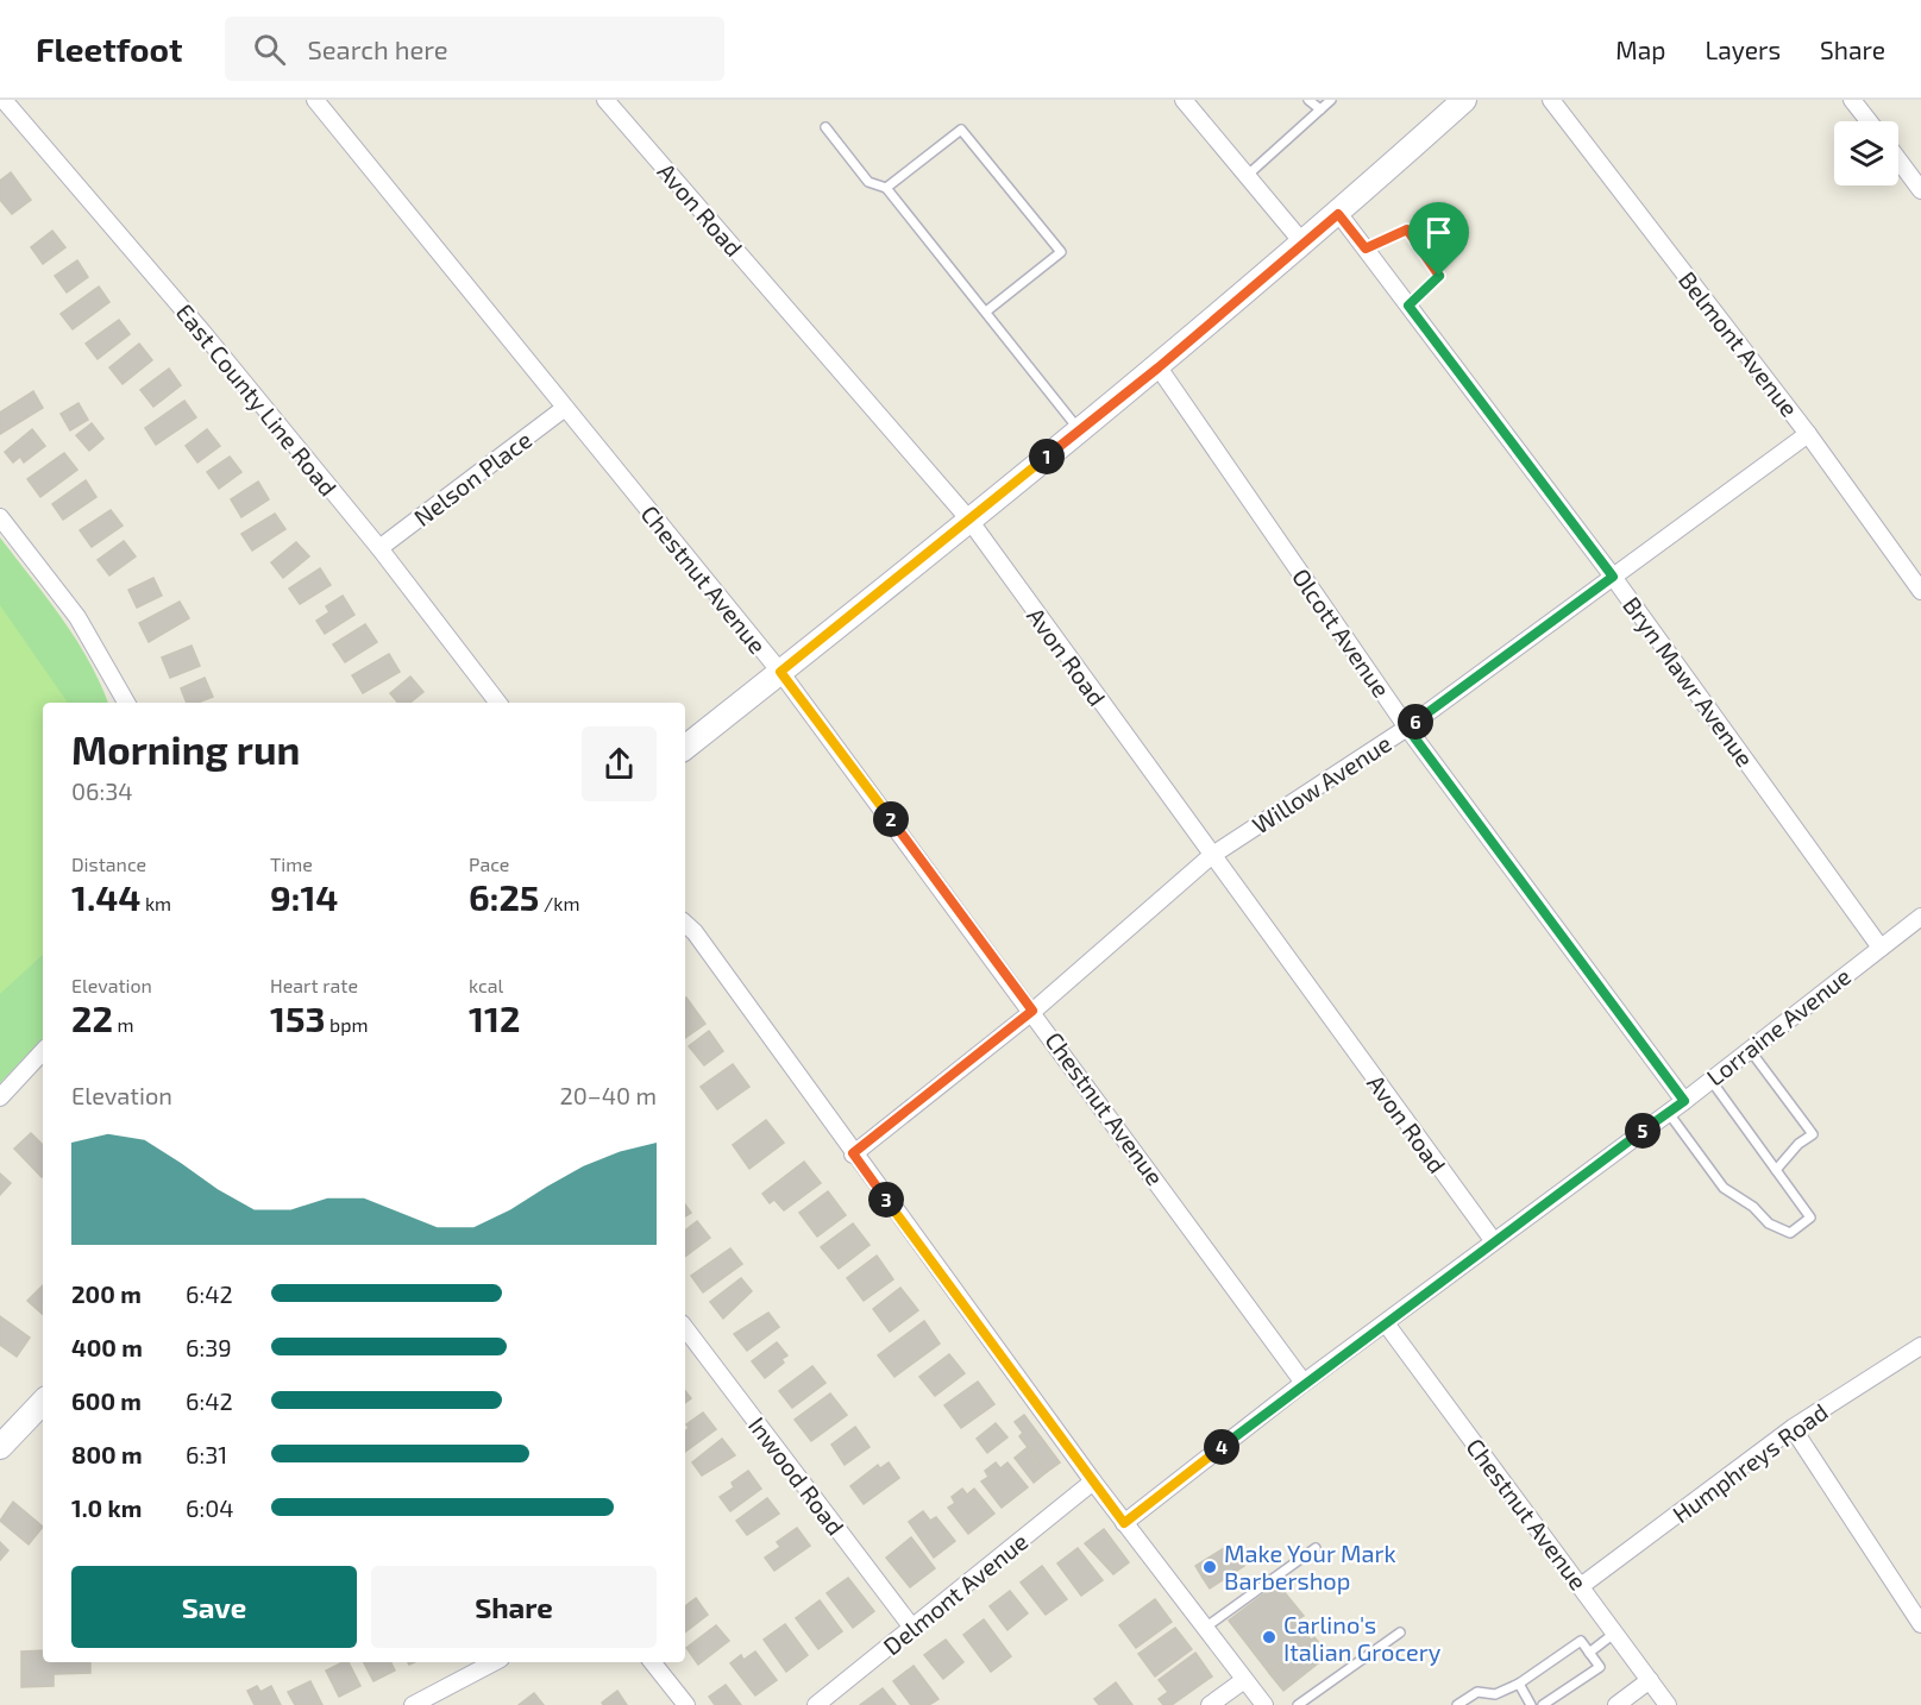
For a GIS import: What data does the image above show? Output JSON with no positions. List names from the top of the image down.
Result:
{
  "streets": {
    "street": [
      "Avon Road",
      "Belmont Avenue",
      "East County Line Road",
      "Nelson Place",
      "Chestnut Avenue",
      "Olcott Avenue",
      "Bryn Mawr Avenue",
      "Willow Avenue",
      "Lorraine Avenue",
      "Humphreys Road",
      "Inwood Road",
      "Delmont Avenue"
    ]
  },
  "crossings": [
    ["Avon Road", "Willow Avenue"],
    ["Avon Road", "Lorraine Avenue"],
    ["Belmont Avenue", "Willow Avenue"],
    ["East County Line Road", "Nelson Place"],
    ["Nelson Place", "Chestnut Avenue"],
    ["Chestnut Avenue", "Willow Avenue"],
    ["Chestnut Avenue", "Lorraine Avenue"],
    ["Chestnut Avenue", "Humphreys Road"],
    ["Olcott Avenue", "Willow Avenue"],
    ["Olcott Avenue", "Lorraine Avenue"],
    ["Bryn Mawr Avenue", "Willow Avenue"],
    ["Bryn Mawr Avenue", "Lorraine Avenue"],
    ["Inwood Road", "Delmont Avenue"]
  ],
  "places": ["Make Your Mark Barbershop", "Carlino's Italian Grocery"],
  "page": {
    "header": "Fleetfoot",
    "search": "Search here",
    "nav": ["Map", "Layers", "Share"],
    "pins": [
      "1",
      "6",
      "2",
      "5",
      "3",
      "4"
    ],
    "heading": ["Morning run", "06:34"],
    "stats": [
      ["Distance", "1.44 km"],
      ["Time", "9:14"],
      ["Pace", "6:25 /km"],
      ["Elevation", "22 m"],
      ["Heart rate", "153 bpm"],
      ["kcal", "112"]
    ],
    "chart": ["Elevation", "20–40 m"],
    "list": [
      {
        "name": "200 m",
        "note": "6:42"
      },
      {
        "name": "400 m",
        "note": "6:39"
      },
      {
        "name": "600 m",
        "note": "6:42"
      },
      {
        "name": "800 m",
        "note": "6:31"
      },
      {
        "name": "1.0 km",
        "note": "6:04"
      }
    ],
    "buttons": ["Save", "Share"]
  }
}
